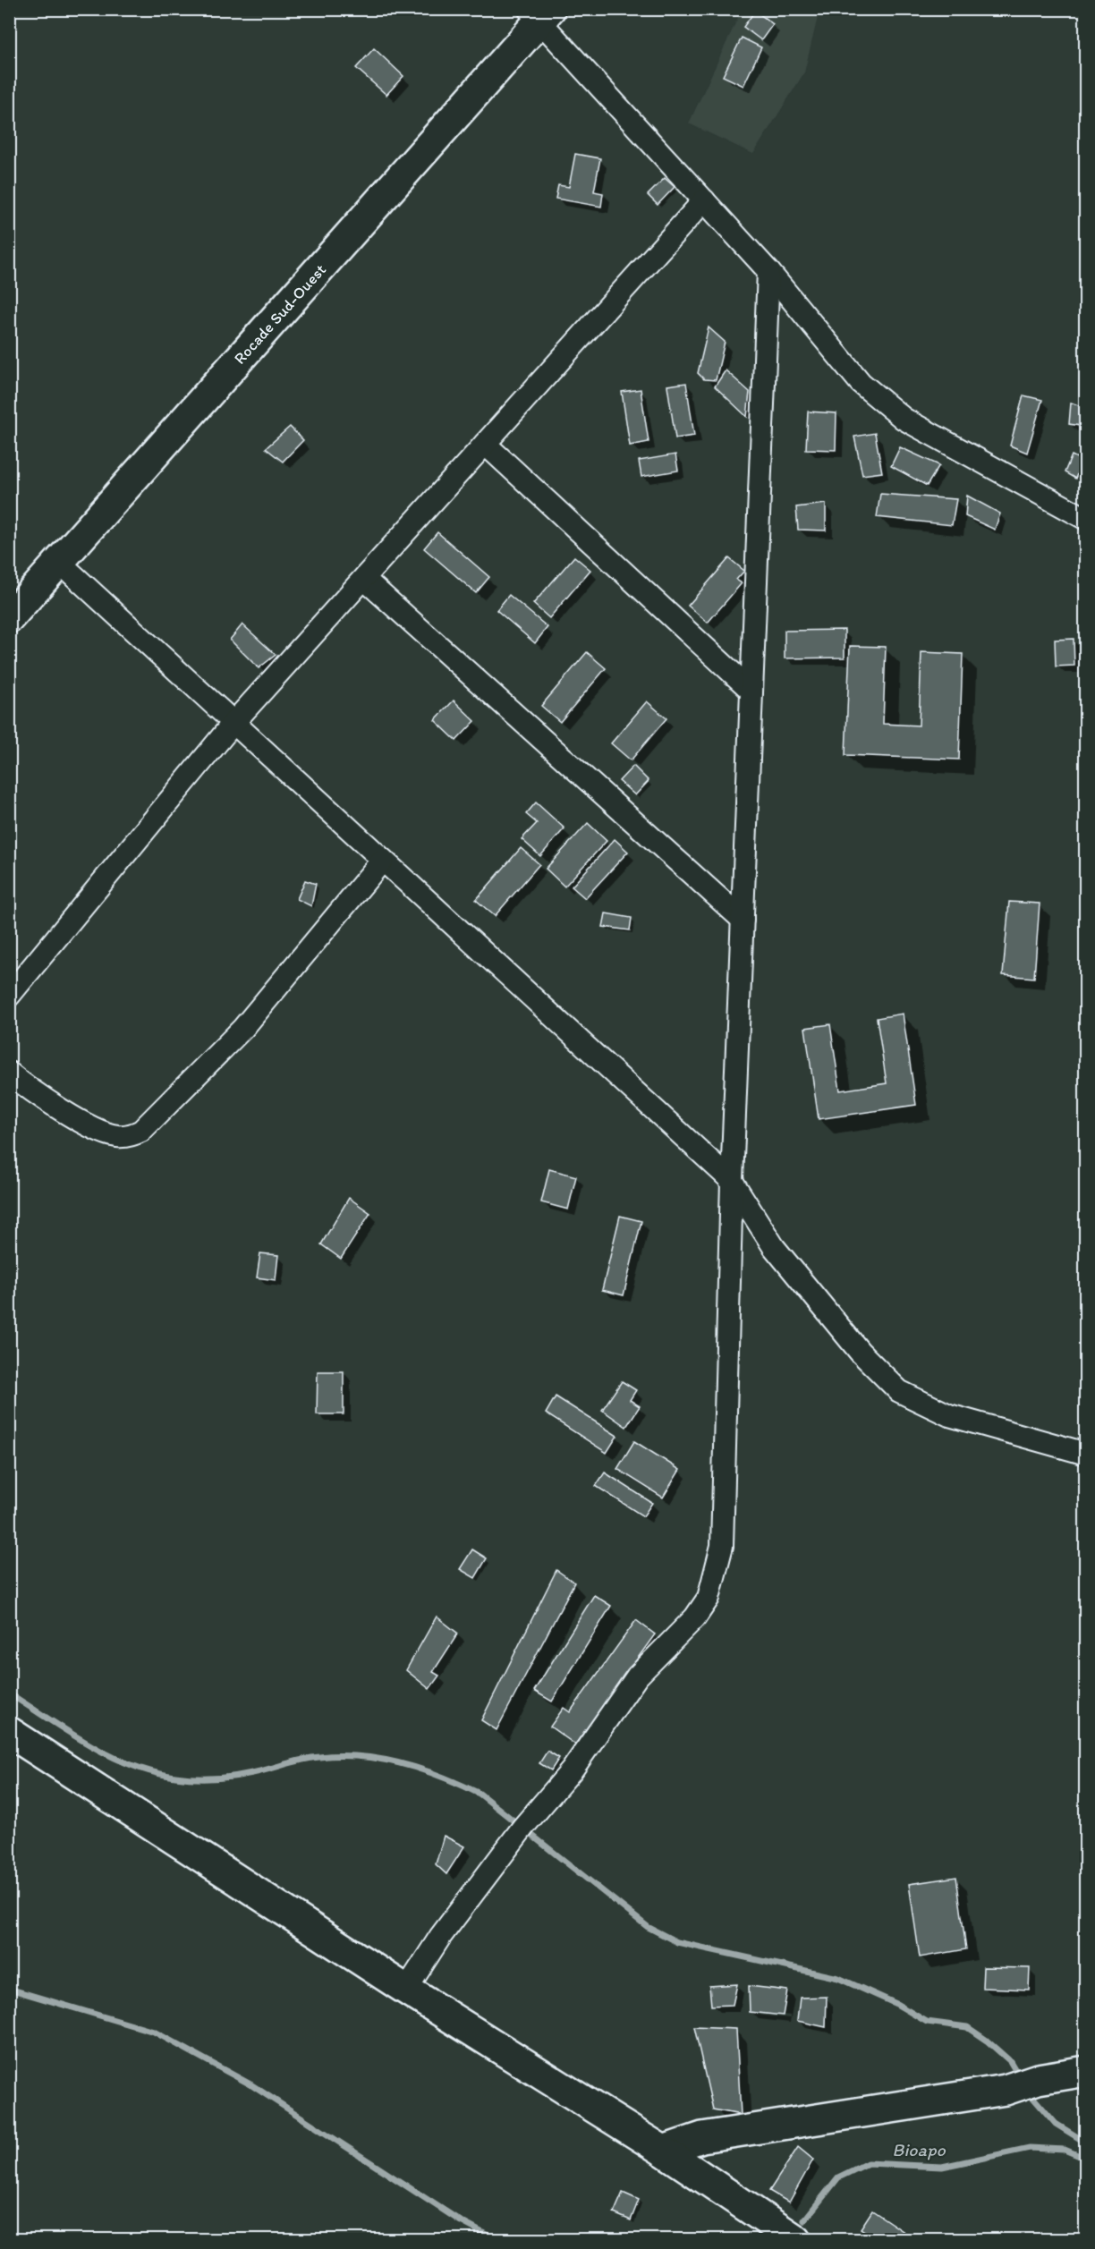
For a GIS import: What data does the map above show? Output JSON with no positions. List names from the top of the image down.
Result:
{
  "streets": {
    "main road": ["Rocade Sud-Ouest"]
  },
  "water": ["Bioapo"]
}
